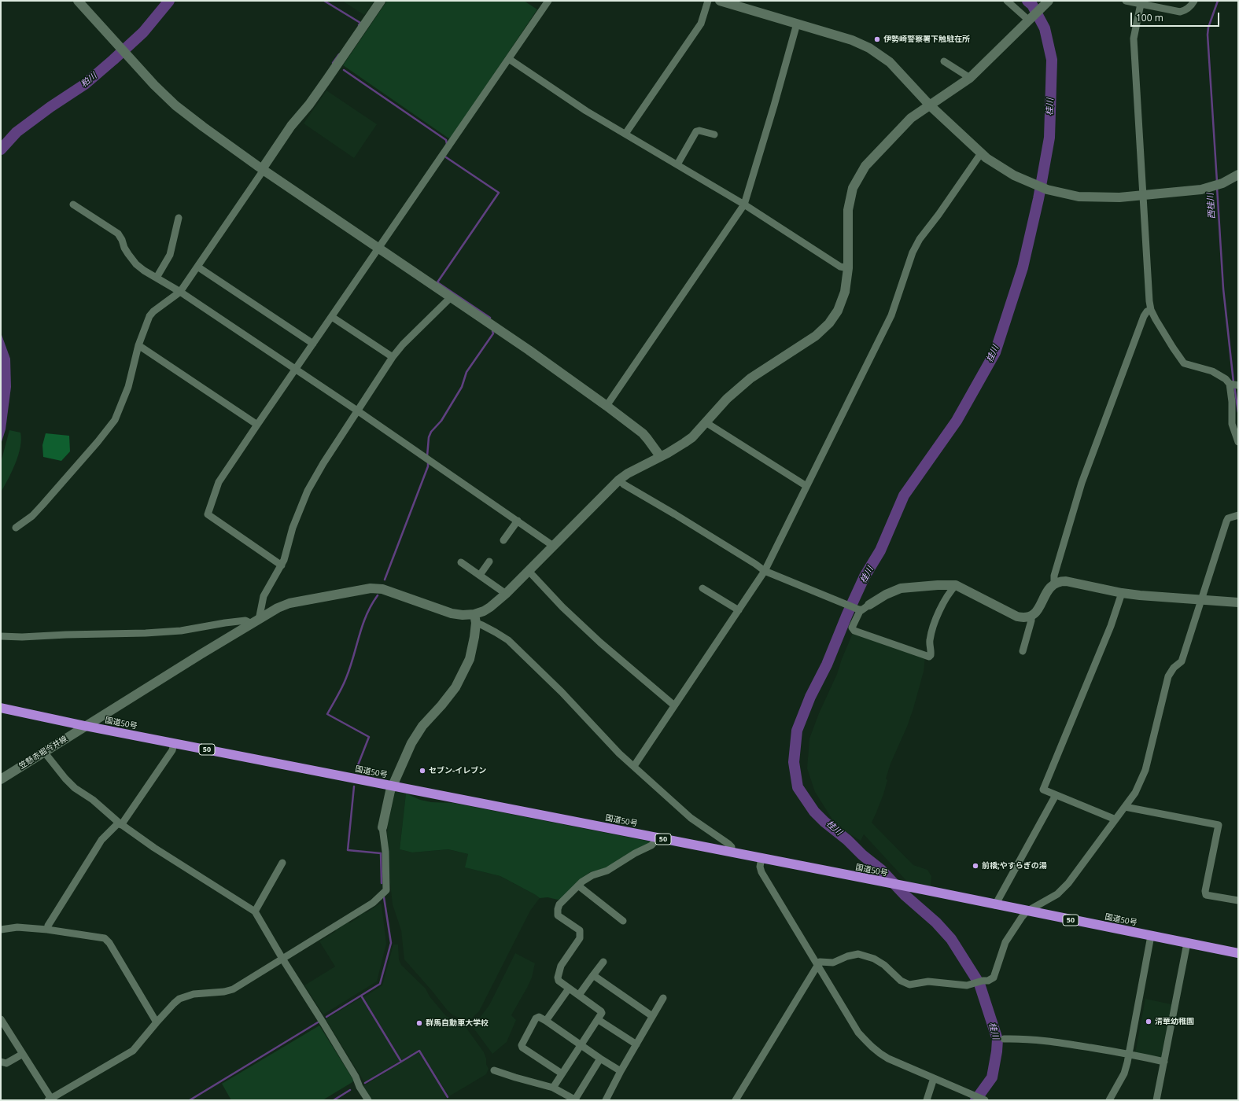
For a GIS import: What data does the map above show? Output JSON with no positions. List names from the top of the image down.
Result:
{
  "streets": {
    "highway": ["国道50号", "50"],
    "street": ["笠懸赤堀今井線"]
  },
  "crossings": [
    ["国道50号", "笠懸赤堀今井線"]
  ],
  "water": ["粕川", "桂川", "西桂川"],
  "places": [
    "伊勢崎警察署下触駐在所",
    "セブン-イレブン",
    "前橋;やすらぎの湯",
    "清華幼稚園",
    "群馬自動車大学校"
  ],
  "scale_bar": "100 m"
}
